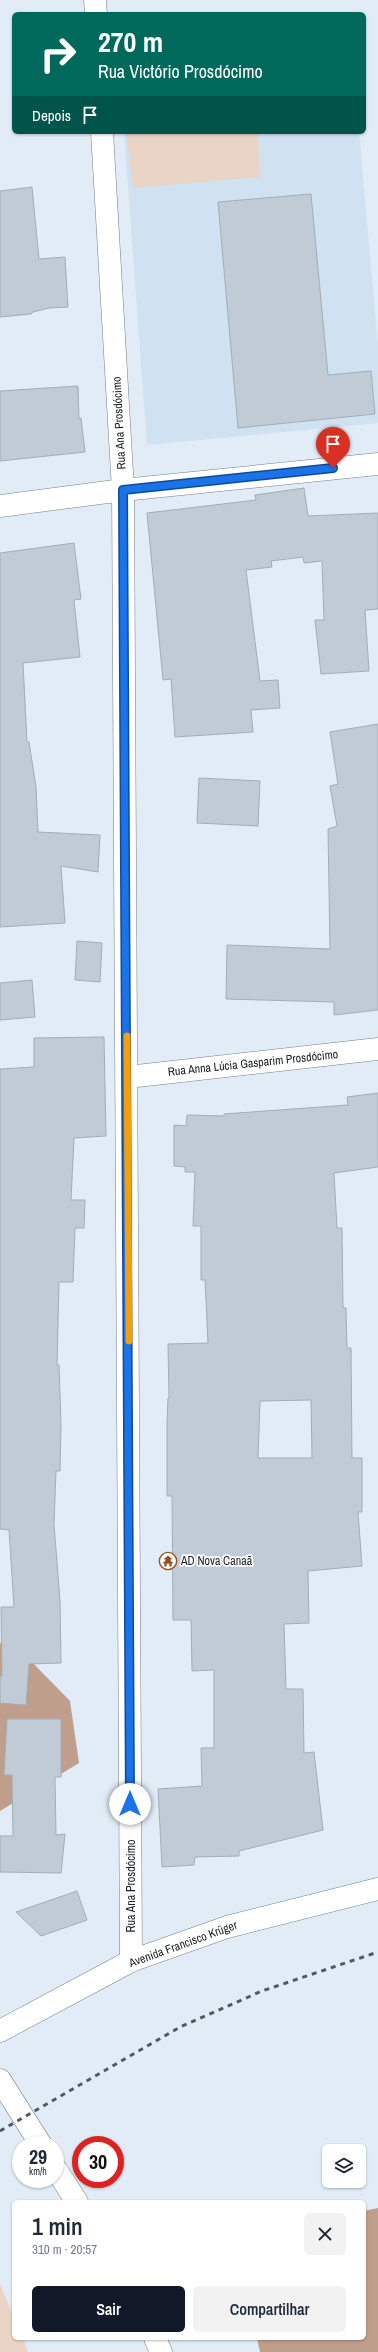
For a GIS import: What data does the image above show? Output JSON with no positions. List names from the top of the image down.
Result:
{
  "streets": {
    "main road": ["Rua Ana Prosdócimo", "Rua Anna Lúcia Gasparim Prosdócimo", "Avenida Francisco Krüger"]
  },
  "crossings": [
    ["Rua Ana Prosdócimo", "Rua Anna Lúcia Gasparim Prosdócimo"],
    ["Rua Ana Prosdócimo", "Avenida Francisco Krüger"]
  ],
  "places": {
    "temple": ["AD Nova Canaã"]
  },
  "page": {
    "turn": ["270 m", "Rua Victório Prosdócimo"],
    "then": "Depois",
    "speed": "29 km/h",
    "limit": "30",
    "heading": ["1 min", "310 m · 20:57"],
    "buttons": ["Sair", "Compartilhar"]
  }
}
